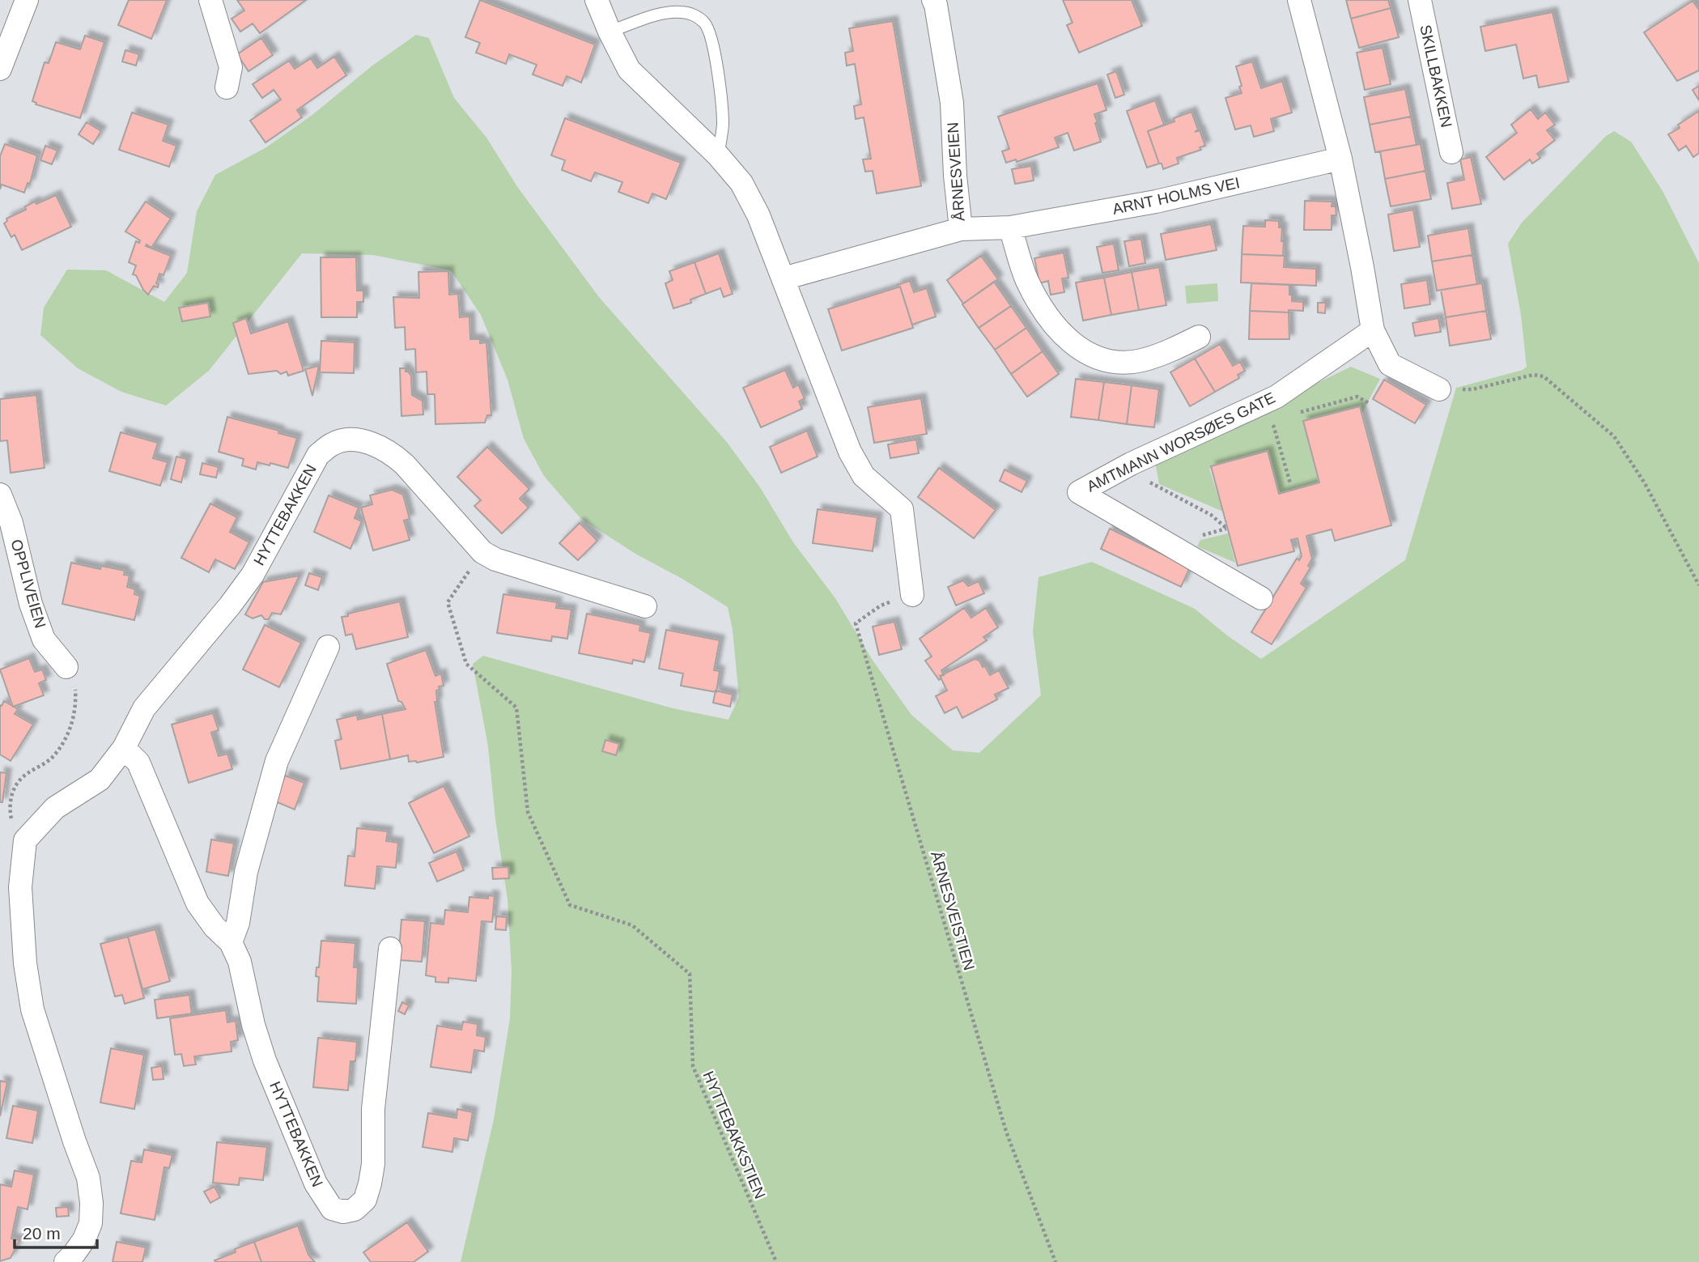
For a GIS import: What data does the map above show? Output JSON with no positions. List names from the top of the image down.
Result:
{
  "streets": {
    "street": [
      "SKILLBAKKEN",
      "ÅRNESVEIEN",
      "ARNT HOLMS VEI",
      "AMTMANN WORSØES GATE",
      "HYTTEBAKKEN",
      "OPPLIVEIEN"
    ],
    "path": ["ÅRNESVEISTIEN", "HYTTEBAKKSTIEN"]
  },
  "crossings": [
    ["ÅRNESVEIEN", "ARNT HOLMS VEI"],
    ["HYTTEBAKKEN", "HYTTEBAKKSTIEN"]
  ],
  "scale_bar": "20 m"
}
